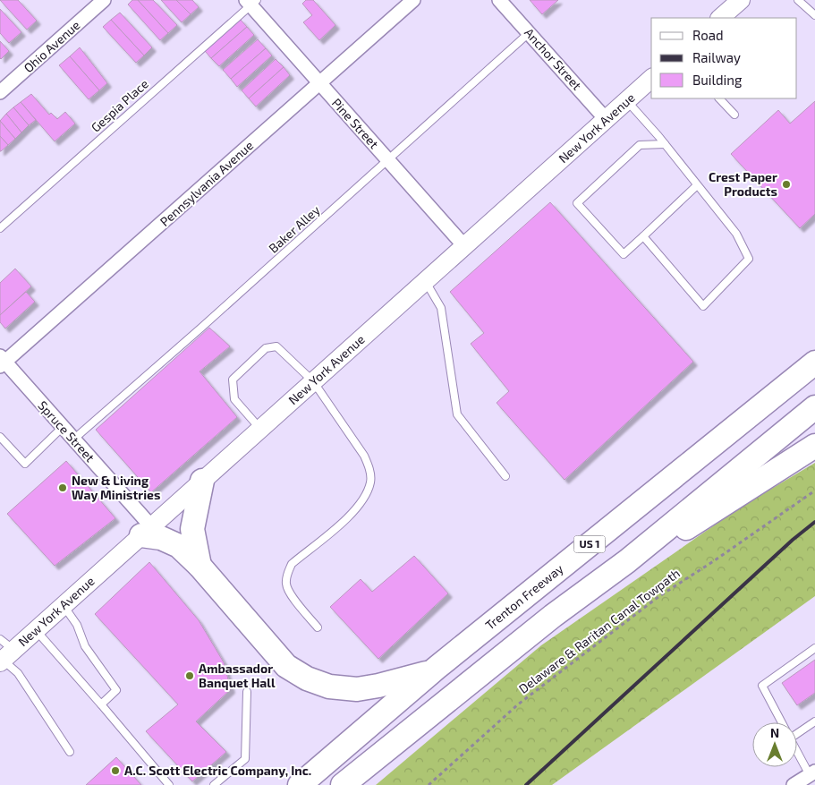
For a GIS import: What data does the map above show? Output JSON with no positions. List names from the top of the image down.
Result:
{
  "streets": {
    "highway": ["US 1", "Trenton Freeway"],
    "street": [
      "Ohio Avenue",
      "Anchor Street",
      "Pine Street",
      "New York Avenue",
      "Pennsylvania Avenue",
      "Spruce Street"
    ],
    "lane": ["Gespia Place", "Baker Alley"],
    "path": ["Delaware & Raritan Canal Towpath"]
  },
  "crossings": [
    ["Anchor Street", "New York Avenue"],
    ["Anchor Street", "Baker Alley"],
    ["Gespia Place", "Pine Street"],
    ["Pine Street", "New York Avenue"],
    ["Pine Street", "Pennsylvania Avenue"],
    ["Pine Street", "Baker Alley"],
    ["New York Avenue", "Spruce Street"],
    ["Pennsylvania Avenue", "Spruce Street"],
    ["Baker Alley", "Spruce Street"]
  ],
  "places": [
    "Crest Paper Products",
    "New & Living Way Ministries",
    "Ambassador Banquet Hall",
    "A.C. Scott Electric Company, Inc."
  ],
  "legend": ["Road", "Railway", "Building"],
  "north": "top"
}
